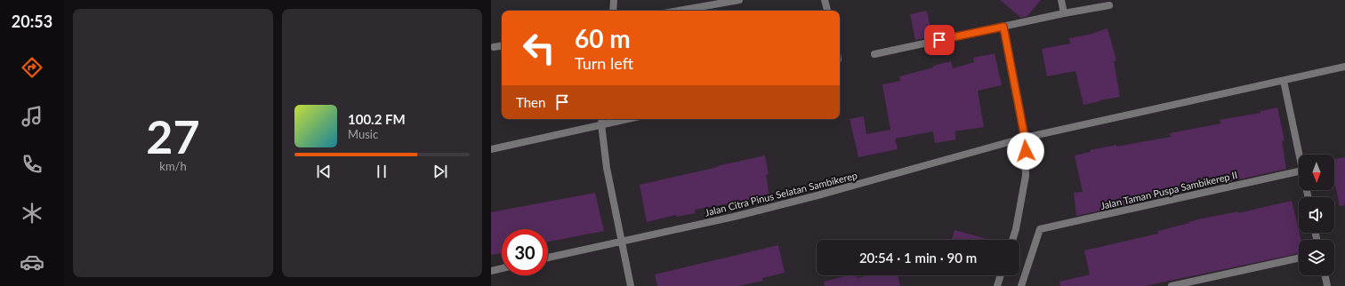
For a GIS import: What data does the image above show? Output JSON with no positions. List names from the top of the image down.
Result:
{
  "streets": {
    "street": ["Jalan Taman Puspa Sambikerep II", "Jalan Citra Pinus Selatan Sambikerep"]
  },
  "north": "bottom",
  "page": {
    "tabs": "20:53",
    "tile": ["27", "km/h"],
    "turn": ["60 m", "Turn left"],
    "then": "Then",
    "song": ["100.2 FM", "Music"],
    "limit": "30",
    "trip": "20:54 · 1 min · 90 m"
  }
}
